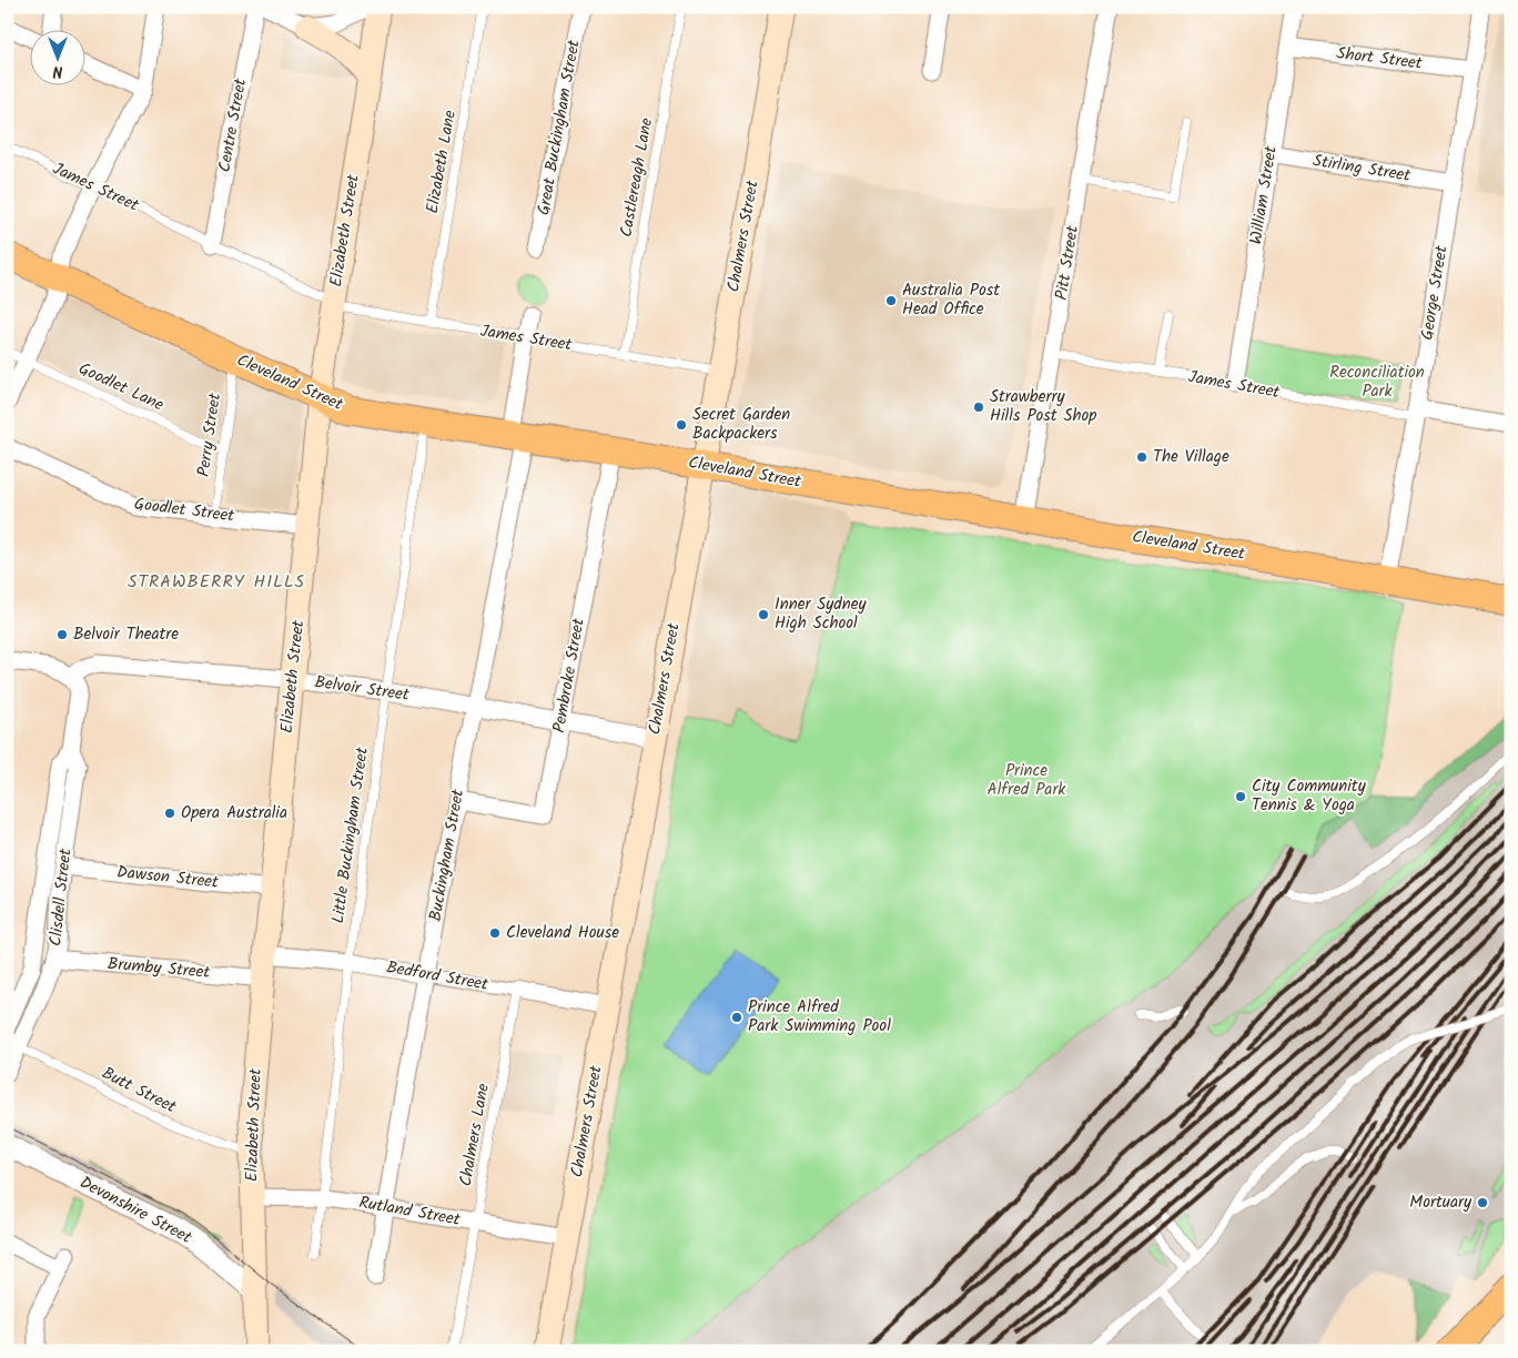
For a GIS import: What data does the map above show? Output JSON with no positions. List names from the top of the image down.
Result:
{
  "streets": {
    "main road": ["Elizabeth Street", "Chalmers Street", "Cleveland Street"],
    "street": [
      "Short Street",
      "Centre Street",
      "Great Buckingham Street",
      "Stirling Street",
      "James Street",
      "William Street",
      "Pitt Street",
      "George Street",
      "Goodlet Street",
      "Pembroke Street",
      "Belvoir Street",
      "Buckingham Street",
      "Dawson Street",
      "Clisdell Street",
      "Brumby Street",
      "Bedford Street",
      "Devonshire Street",
      "Rutland Street"
    ],
    "lane": [
      "Elizabeth Lane",
      "Castlereagh Lane",
      "Goodlet Lane",
      "Perry Street",
      "Little Buckingham Street",
      "Butt Street",
      "Chalmers Lane"
    ]
  },
  "crossings": [
    ["Short Street", "William Street"],
    ["Short Street", "George Street"],
    ["Centre Street", "James Street"],
    ["Elizabeth Lane", "James Street"],
    ["Stirling Street", "William Street"],
    ["Stirling Street", "George Street"],
    ["Castlereagh Lane", "James Street"],
    ["James Street", "William Street"],
    ["James Street", "Elizabeth Street"],
    ["James Street", "Chalmers Street"],
    ["James Street", "Pitt Street"],
    ["James Street", "George Street"],
    ["Elizabeth Street", "Cleveland Street"],
    ["Elizabeth Street", "Goodlet Street"],
    ["Elizabeth Street", "Belvoir Street"],
    ["Elizabeth Street", "Dawson Street"],
    ["Elizabeth Street", "Brumby Street"],
    ["Elizabeth Street", "Bedford Street"],
    ["Elizabeth Street", "Butt Street"],
    ["Elizabeth Street", "Devonshire Street"],
    ["Elizabeth Street", "Rutland Street"],
    ["Chalmers Street", "Cleveland Street"],
    ["Chalmers Street", "Belvoir Street"],
    ["Chalmers Street", "Bedford Street"],
    ["Chalmers Street", "Rutland Street"],
    ["Pitt Street", "Cleveland Street"],
    ["George Street", "Cleveland Street"],
    ["Cleveland Street", "Perry Street"],
    ["Cleveland Street", "Pembroke Street"],
    ["Cleveland Street", "Little Buckingham Street"],
    ["Cleveland Street", "Buckingham Street"],
    ["Goodlet Lane", "Perry Street"],
    ["Perry Street", "Goodlet Street"],
    ["Pembroke Street", "Belvoir Street"],
    ["Pembroke Street", "Buckingham Street"],
    ["Belvoir Street", "Little Buckingham Street"],
    ["Belvoir Street", "Buckingham Street"],
    ["Belvoir Street", "Clisdell Street"],
    ["Little Buckingham Street", "Bedford Street"],
    ["Little Buckingham Street", "Rutland Street"],
    ["Buckingham Street", "Bedford Street"],
    ["Buckingham Street", "Rutland Street"],
    ["Dawson Street", "Clisdell Street"],
    ["Clisdell Street", "Brumby Street"],
    ["Clisdell Street", "Butt Street"],
    ["Bedford Street", "Chalmers Lane"],
    ["Chalmers Lane", "Rutland Street"]
  ],
  "districts": ["STRAWBERRY HILLS"],
  "parks": ["Reconciliation Park", "Prince Alfred Park"],
  "places": [
    "Australia Post Head Office",
    "Strawberry Hills Post Shop",
    "Secret Garden Backpackers",
    "The Village",
    "Inner Sydney High School",
    "Belvoir Theatre",
    "City Community Tennis & Yoga",
    "Opera Australia",
    "Cleveland House",
    "Prince Alfred Park Swimming Pool",
    "Mortuary"
  ],
  "north": "bottom"
}
